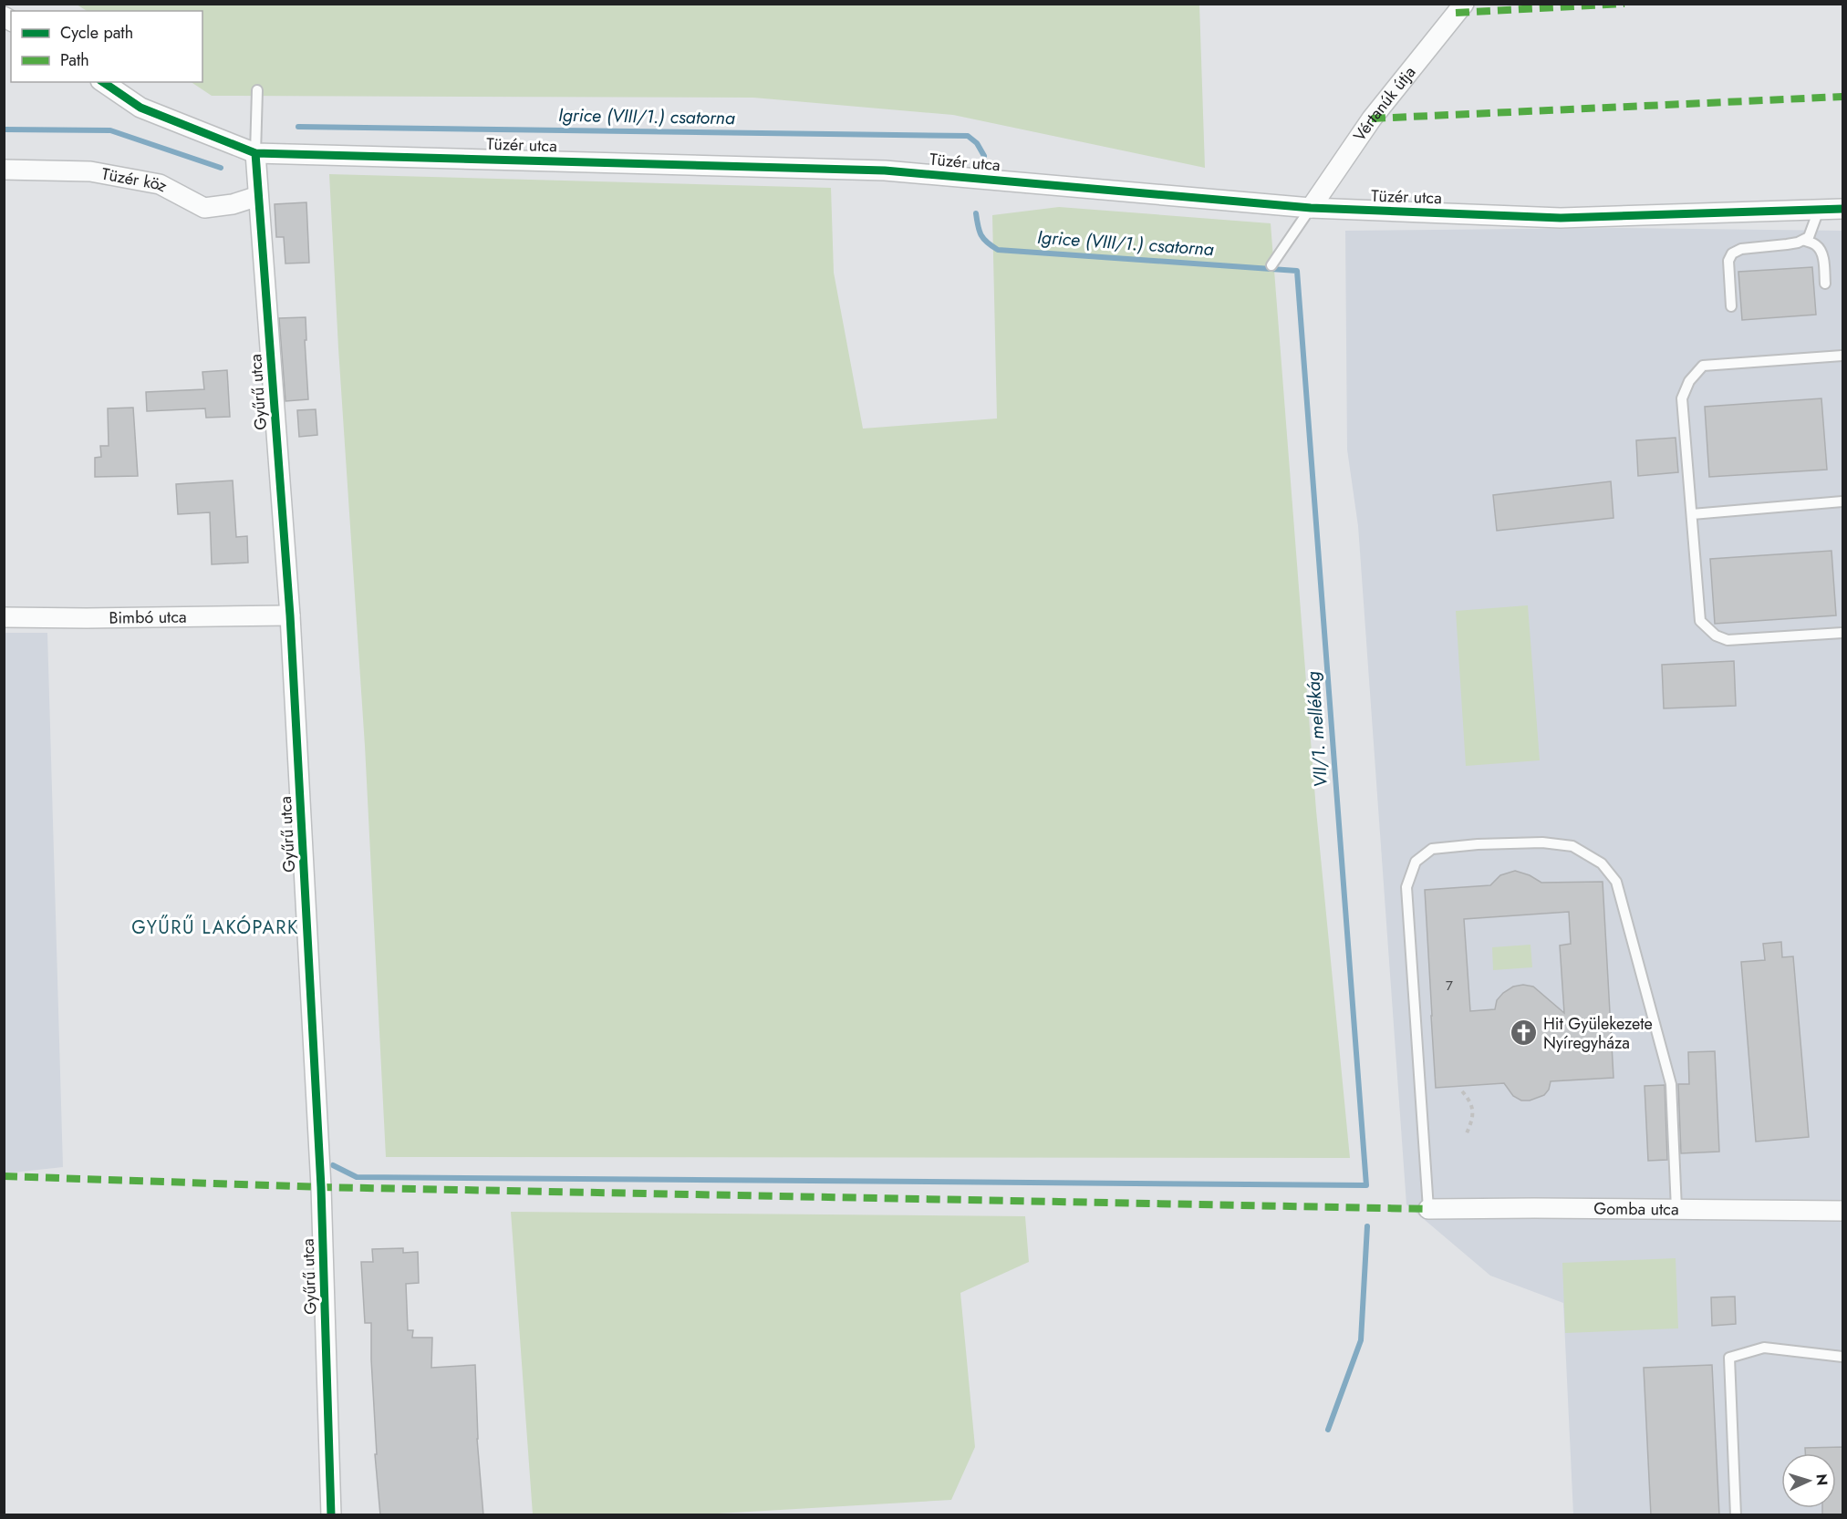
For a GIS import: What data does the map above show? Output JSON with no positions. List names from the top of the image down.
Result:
{
  "streets": {
    "street": [
      "Vértanúk útja",
      "Tüzér utca",
      "Tüzér köz",
      "Gyűrű utca",
      "Bimbó utca",
      "Gomba utca"
    ]
  },
  "crossings": [
    ["Vértanúk útja", "Tüzér utca"],
    ["Tüzér utca", "Gyűrű utca"],
    ["Tüzér köz", "Gyűrű utca"],
    ["Gyűrű utca", "Bimbó utca"]
  ],
  "districts": ["GYŰRŰ LAKÓPARK"],
  "water": ["Igrice (VIII/1.) csatorna", "VII/1. mellékág"],
  "places": {
    "church": ["Hit Gyülekezete Nyíregyháza"]
  },
  "house_numbers": ["7"],
  "legend": ["Cycle path", "Path"],
  "north": "right"
}
